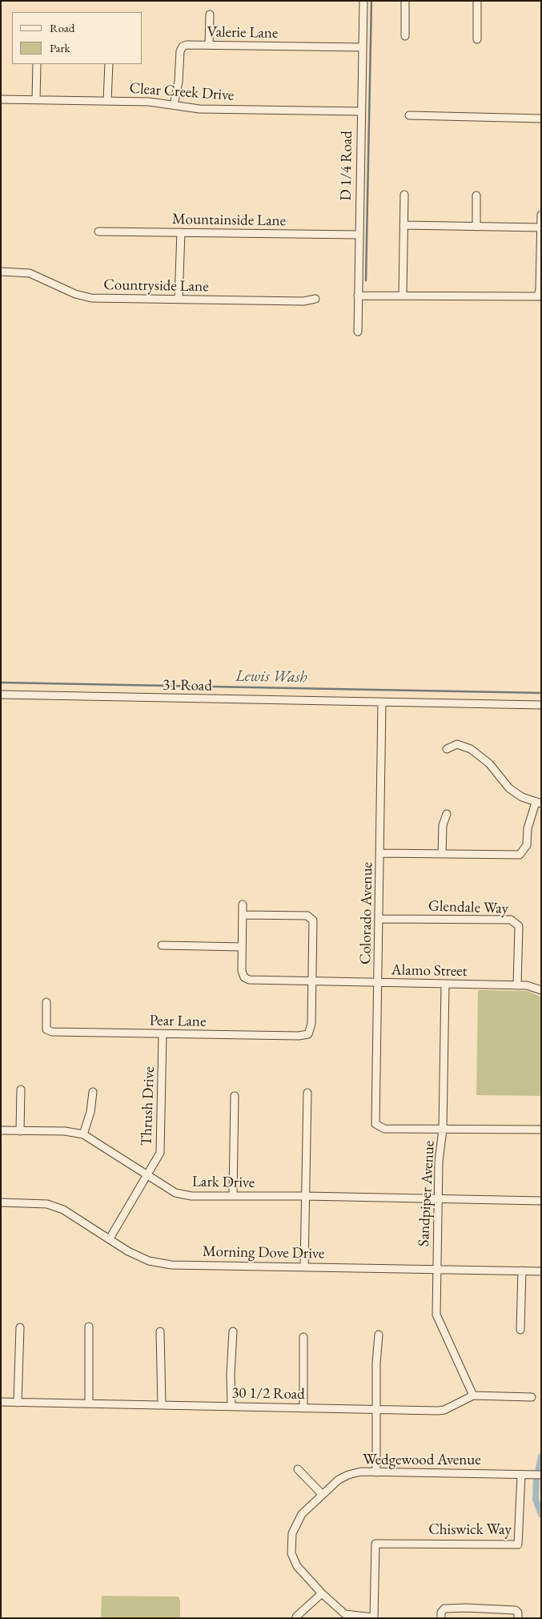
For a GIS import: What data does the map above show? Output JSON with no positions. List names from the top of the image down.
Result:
{
  "streets": {
    "street": [
      "Valerie Lane",
      "Clear Creek Drive",
      "D 1/4 Road",
      "Mountainside Lane",
      "Countryside Lane",
      "31 Road",
      "Glendale Way",
      "Colorado Avenue",
      "Alamo Street",
      "Pear Lane",
      "Thrush Drive",
      "Lark Drive",
      "Sandpiper Avenue",
      "Morning Dove Drive",
      "30 1/2 Road",
      "Wedgewood Avenue",
      "Chiswick Way"
    ]
  },
  "crossings": [
    ["Valerie Lane", "Clear Creek Drive"],
    ["Valerie Lane", "D 1/4 Road"],
    ["Clear Creek Drive", "D 1/4 Road"],
    ["D 1/4 Road", "Mountainside Lane"],
    ["31 Road", "Colorado Avenue"],
    ["Glendale Way", "Colorado Avenue"],
    ["Glendale Way", "Alamo Street"],
    ["Colorado Avenue", "Alamo Street"],
    ["Colorado Avenue", "Sandpiper Avenue"],
    ["Alamo Street", "Pear Lane"],
    ["Alamo Street", "Sandpiper Avenue"],
    ["Pear Lane", "Thrush Drive"],
    ["Thrush Drive", "Lark Drive"],
    ["Thrush Drive", "Morning Dove Drive"],
    ["Lark Drive", "Sandpiper Avenue"],
    ["Sandpiper Avenue", "Morning Dove Drive"],
    ["Sandpiper Avenue", "30 1/2 Road"],
    ["Wedgewood Avenue", "Chiswick Way"]
  ],
  "water": ["Lewis Wash"],
  "legend": ["Road", "Park"]
}
